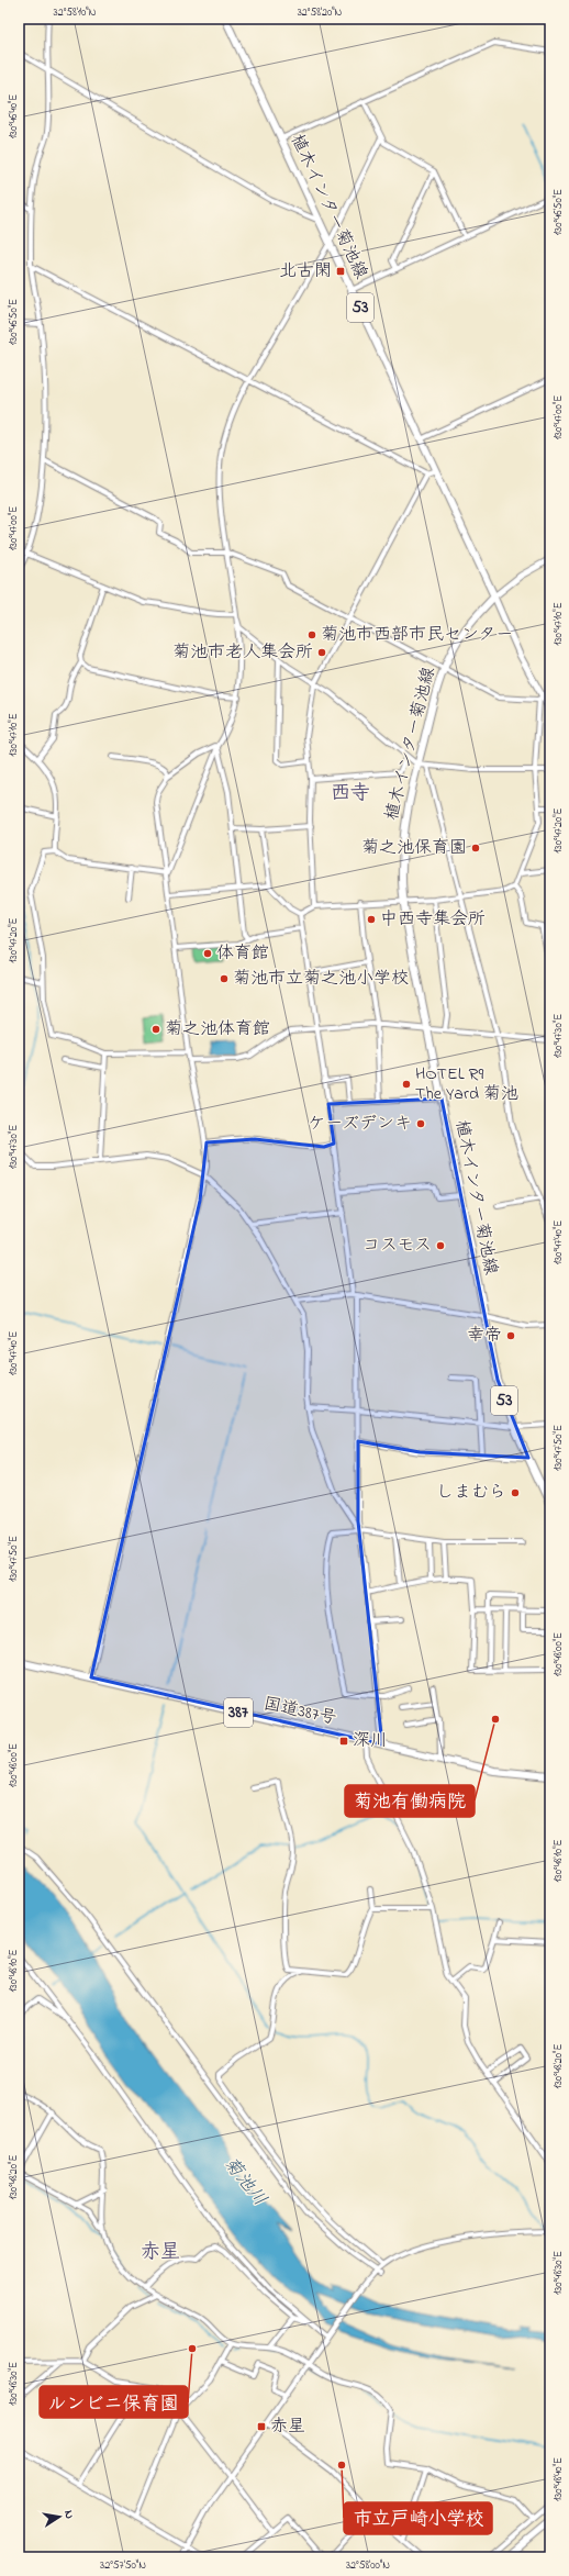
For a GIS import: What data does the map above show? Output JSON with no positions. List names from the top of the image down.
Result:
{
  "streets": {
    "main road": [
      "植木インター菊池線",
      "53",
      "国道387号",
      "387"
    ]
  },
  "districts": ["西寺", "赤星"],
  "water": ["菊池川"],
  "places": {
    "transit": ["北古閑", "深川", "赤星"],
    "other": [
      "菊池市西部市民センター",
      "菊池市老人集会所",
      "菊之池保育園",
      "中西寺集会所",
      "体育館",
      "菊池市立菊之池小学校",
      "菊之池体育館",
      "HOTEL R9 The Yard 菊池",
      "ケーズデンキ",
      "コスモス",
      "幸帝",
      "しまむら",
      "菊池有働病院",
      "ルンビニ保育園",
      "市立戸崎小学校"
    ]
  },
  "north": "right",
  "coordinates": [
    "32°58'10\"N",
    "32°58'20\"N",
    "130°46'40\"E",
    "130°46'50\"E",
    "130°47'00\"E",
    "130°47'10\"E",
    "130°47'20\"E",
    "130°47'30\"E",
    "130°47'40\"E",
    "130°47'50\"E",
    "130°48'00\"E",
    "130°48'10\"E",
    "130°48'20\"E",
    "130°48'30\"E",
    "130°48'40\"E",
    "32°57'50\"N",
    "32°58'00\"N"
  ]
}
